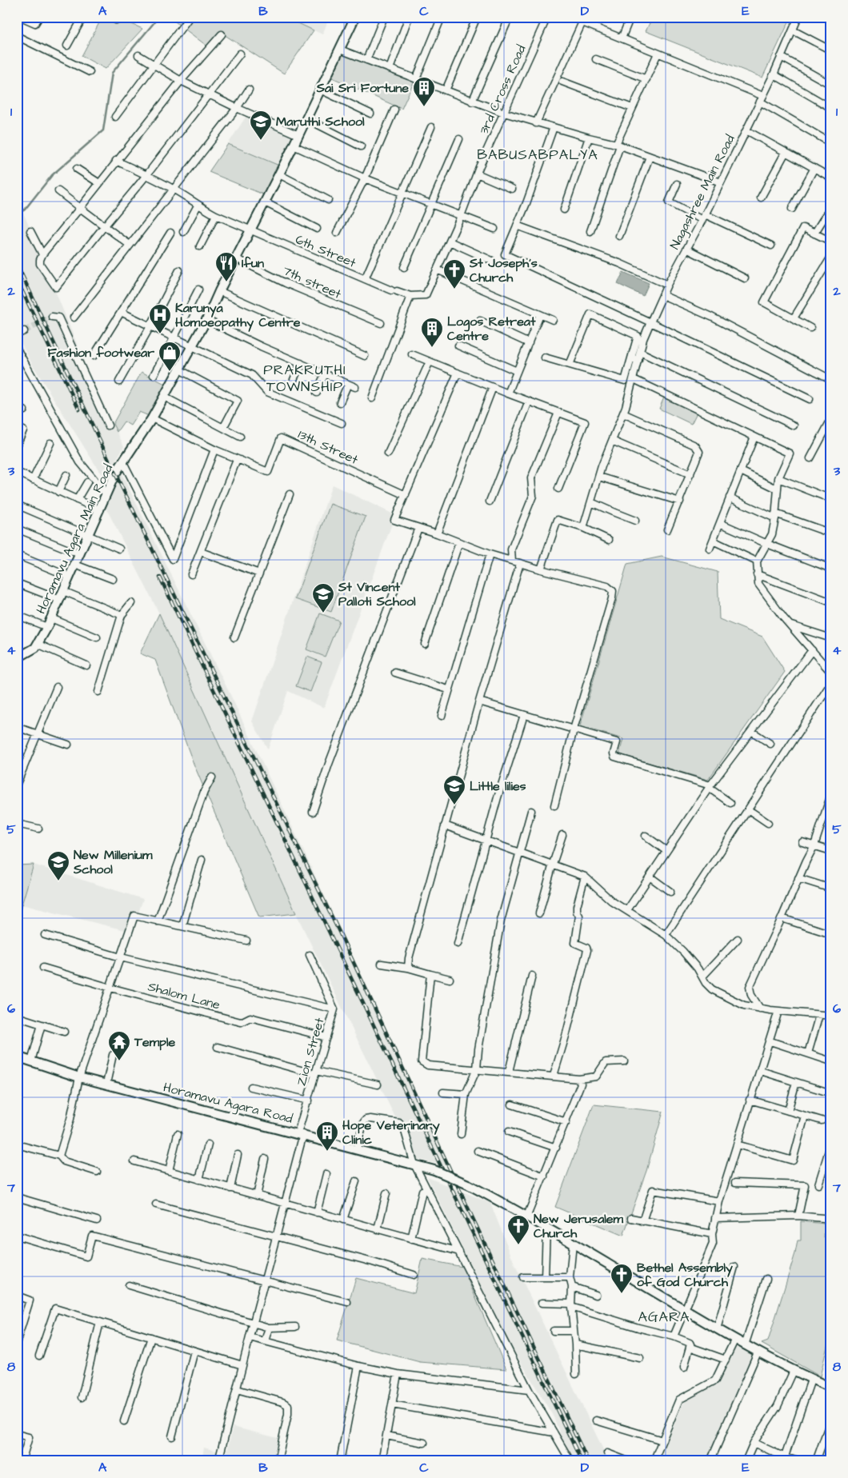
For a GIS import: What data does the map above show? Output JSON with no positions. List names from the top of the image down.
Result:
{
  "streets": {
    "street": [
      "3rd Cross Road",
      "Nagashree Main Road",
      "6th Street",
      "7th street",
      "13th Street",
      "Horamavu Agara Main Road",
      "Shalom Lane",
      "Zion Street",
      "Horamavu Agara Road"
    ]
  },
  "crossings": [
    ["3rd Cross Road", "6th Street"],
    ["6th Street", "Horamavu Agara Main Road"],
    ["7th street", "Horamavu Agara Main Road"],
    ["13th Street", "Horamavu Agara Main Road"],
    ["Shalom Lane", "Zion Street"],
    ["Zion Street", "Horamavu Agara Road"]
  ],
  "districts": ["BABUSABPALYA", "PRAKRUTHI TOWNSHIP", "AGARA"],
  "places": {
    "building": ["Sai Sri Fortune", "Logos Retreat Centre", "Hope Veterinary Clinic"],
    "school or university": [
      "Maruthi School",
      "St Vincent Palloti School",
      "Little lilies",
      "New Millenium School"
    ],
    "restaurant": ["Ifun"],
    "church": ["St Joseph's Church", "New Jerusalem Church", "Bethel Assembly of God Church"],
    "hospital": ["Karunya Homoeopathy Centre"],
    "shop": ["Fashion footwear"],
    "temple": ["Temple"]
  },
  "grid": {
    "columns": [
      "A",
      "B",
      "C",
      "D",
      "E"
    ],
    "rows": [
      "1",
      "2",
      "3",
      "4",
      "5",
      "6",
      "7",
      "8"
    ]
  }
}
